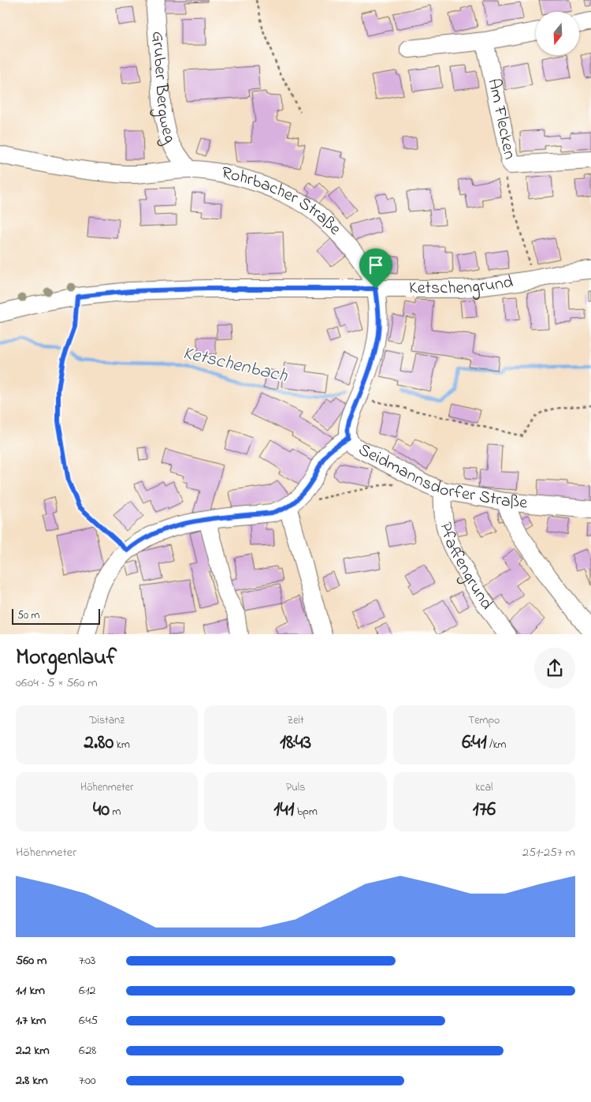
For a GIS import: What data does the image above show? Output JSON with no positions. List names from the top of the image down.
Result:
{
  "streets": {
    "street": [
      "Gruber Bergweg",
      "Am Flecken",
      "Rohrbacher Straße",
      "Ketschengrund",
      "Seidmannsdorfer Straße",
      "Pfaffengrund"
    ]
  },
  "crossings": [
    ["Gruber Bergweg", "Rohrbacher Straße"],
    ["Rohrbacher Straße", "Ketschengrund"],
    ["Rohrbacher Straße", "Seidmannsdorfer Straße"],
    ["Seidmannsdorfer Straße", "Pfaffengrund"]
  ],
  "water": ["Ketschenbach"],
  "scale_bar": "50 m",
  "north": "bottom",
  "page": {
    "scale": "50 m",
    "heading": ["Morgenlauf", "06:04 · 5 × 560 m"],
    "stats": [
      ["Distanz", "2.80 km"],
      ["Zeit", "18:43"],
      ["Tempo", "6:41 /km"],
      ["Höhenmeter", "40 m"],
      ["Puls", "141 bpm"],
      ["kcal", "176"]
    ],
    "chart": ["Höhenmeter", "251–257 m"],
    "list": [
      {
        "name": "560 m",
        "note": "7:03"
      },
      {
        "name": "1.1 km",
        "note": "6:12"
      },
      {
        "name": "1.7 km",
        "note": "6:45"
      },
      {
        "name": "2.2 km",
        "note": "6:28"
      },
      {
        "name": "2.8 km",
        "note": "7:00"
      }
    ]
  }
}
